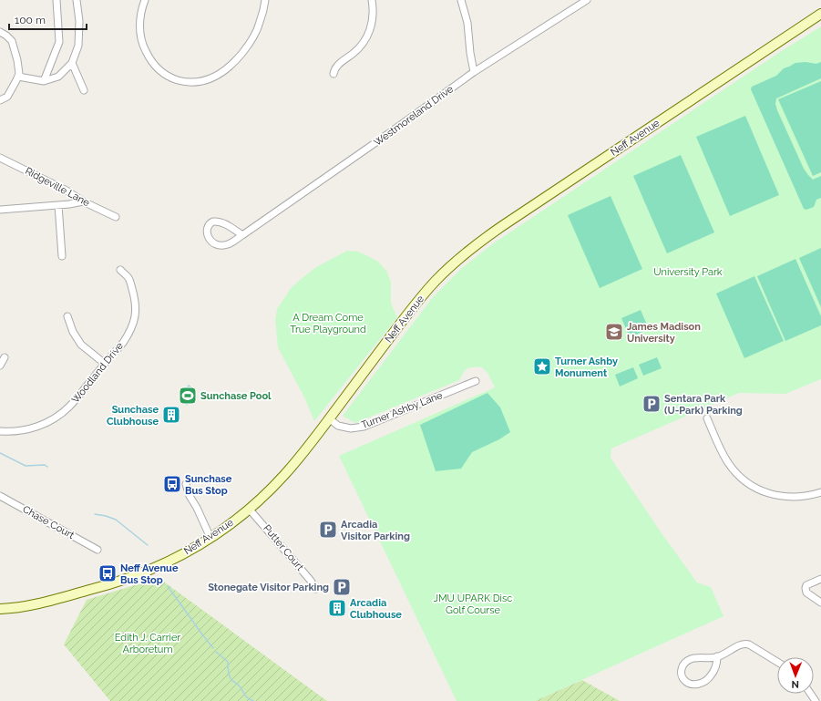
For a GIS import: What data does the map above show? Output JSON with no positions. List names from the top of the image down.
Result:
{
  "streets": {
    "main road": ["Neff Avenue"],
    "street": [
      "Westmoreland Drive",
      "Ridgeville Lane",
      "Woodland Drive",
      "Turner Ashby Lane",
      "Chase Court",
      "Putter Court"
    ]
  },
  "crossings": [
    ["Neff Avenue", "Turner Ashby Lane"],
    ["Neff Avenue", "Putter Court"]
  ],
  "parks": [
    "University Park",
    "A Dream Come True Playground",
    "JMU UPARK Disc Golf Course",
    "Edith J. Carrier Arboretum"
  ],
  "places": {
    "school or university": ["James Madison University"],
    "place": ["Turner Ashby Monument"],
    "sports": ["Sunchase Pool"],
    "parking": ["Sentara Park (U-Park) Parking", "Arcadia Visitor Parking", "Stonegate Visitor Parking"],
    "building": ["Sunchase Clubhouse", "Arcadia Clubhouse"],
    "bus stop": ["Sunchase Bus Stop", "Neff Avenue Bus Stop"]
  },
  "scale_bar": "100 m",
  "north": "bottom"
}
